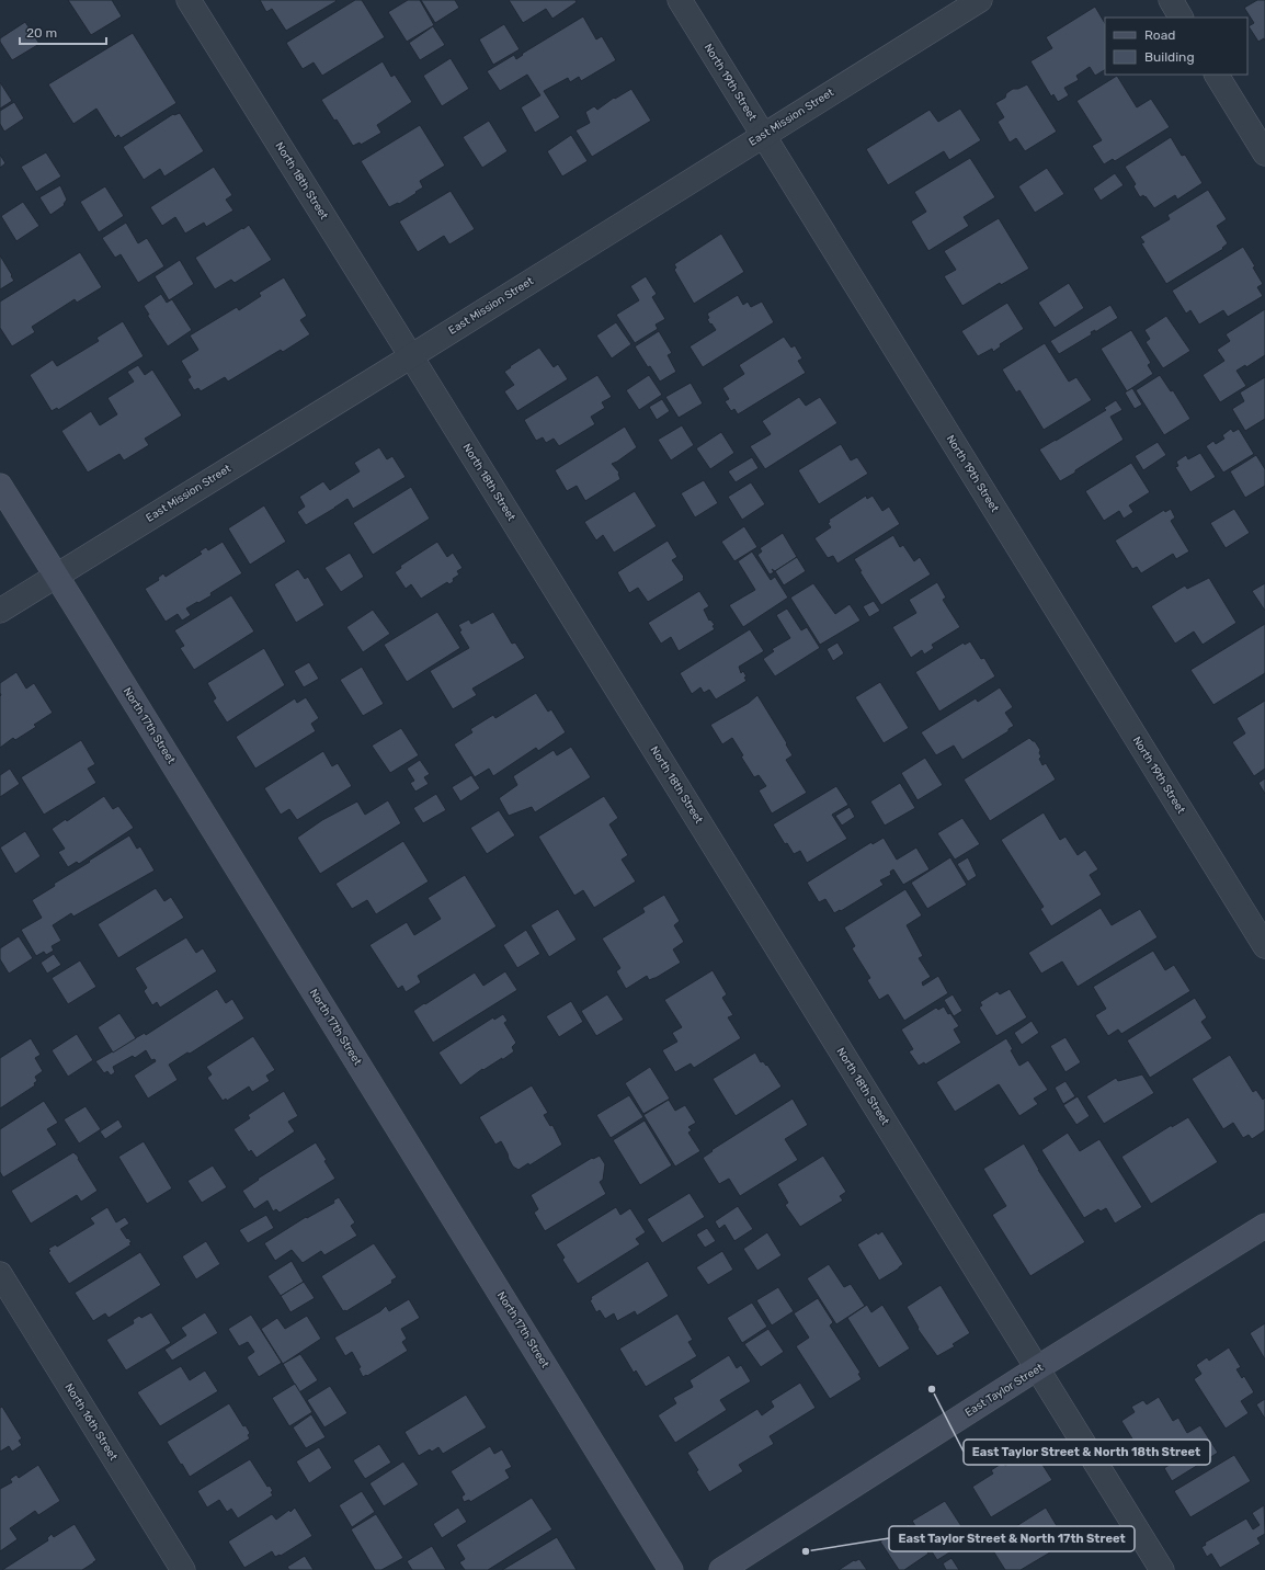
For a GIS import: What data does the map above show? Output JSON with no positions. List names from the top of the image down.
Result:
{
  "streets": {
    "main road": ["North 17th Street", "East Taylor Street"],
    "street": [
      "North 19th Street",
      "East Mission Street",
      "North 18th Street",
      "North 16th Street"
    ]
  },
  "crossings": [
    ["North 19th Street", "East Mission Street"],
    ["East Mission Street", "North 18th Street"],
    ["East Mission Street", "North 17th Street"],
    ["North 18th Street", "East Taylor Street"]
  ],
  "places": ["East Taylor Street & North 18th Street", "East Taylor Street & North 17th Street"],
  "legend": ["Road", "Building"],
  "scale_bar": "20 m"
}
